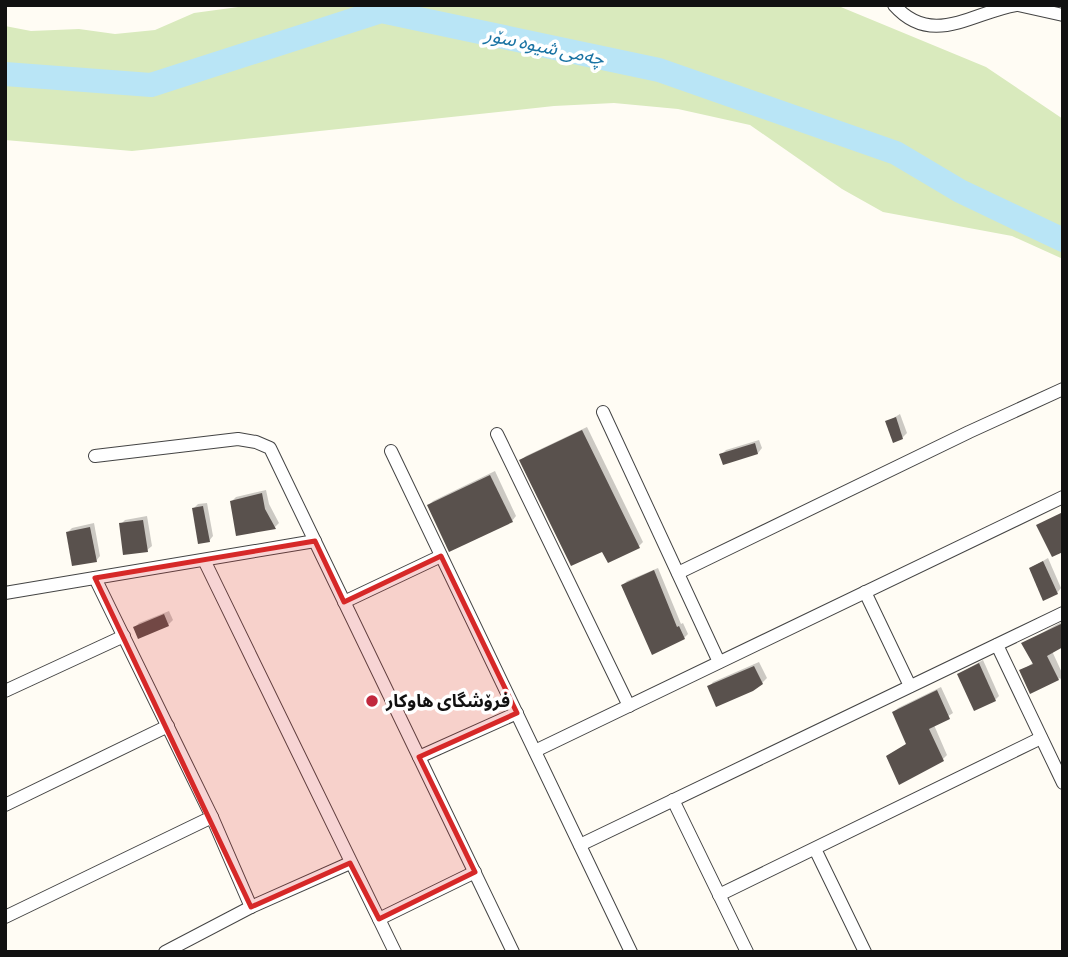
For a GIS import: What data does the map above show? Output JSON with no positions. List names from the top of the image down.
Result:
{
  "water": ["چەمی شیوە سۆر"],
  "places": ["فرۆشگای ھاوکار"]
}
